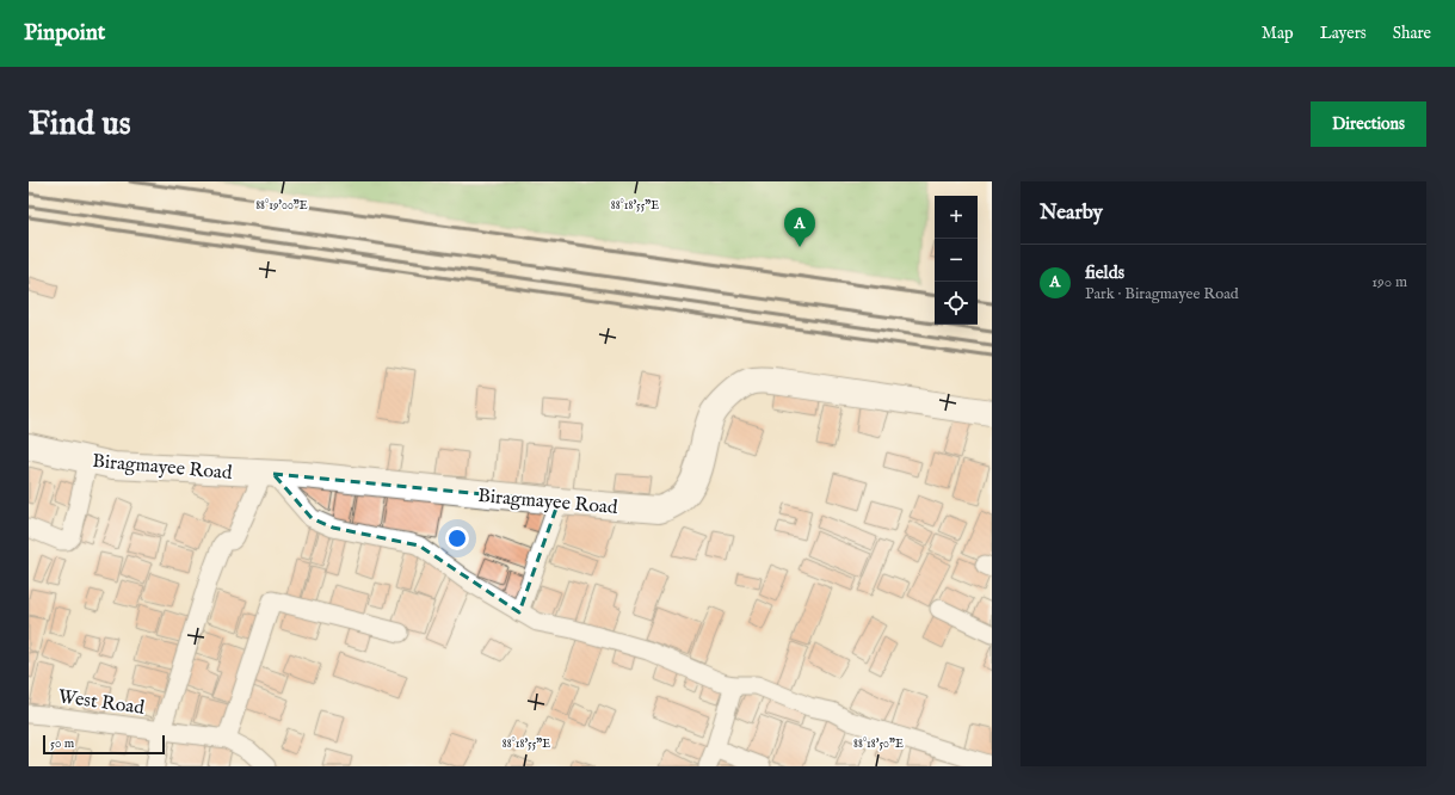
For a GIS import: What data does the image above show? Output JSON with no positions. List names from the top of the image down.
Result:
{
  "streets": {
    "main road": ["Biragmayee Road"],
    "street": ["West Road"]
  },
  "scale_bar": "50 m",
  "page": {
    "header": "Pinpoint",
    "nav": ["Map", "Layers", "Share"],
    "buttons": "Directions",
    "title": "Find us",
    "heading": "Nearby",
    "map_buttons": ["+", "−"],
    "pins": "A",
    "list": [
      {
        "mark": "A",
        "name": "fields",
        "note": "Park · Biragmayee Road",
        "value": "190 m"
      }
    ],
    "scale": "50 m"
  },
  "coordinates": ["88°19'00\"E", "88°18'55\"E", "88°18'50\"E"]
}
